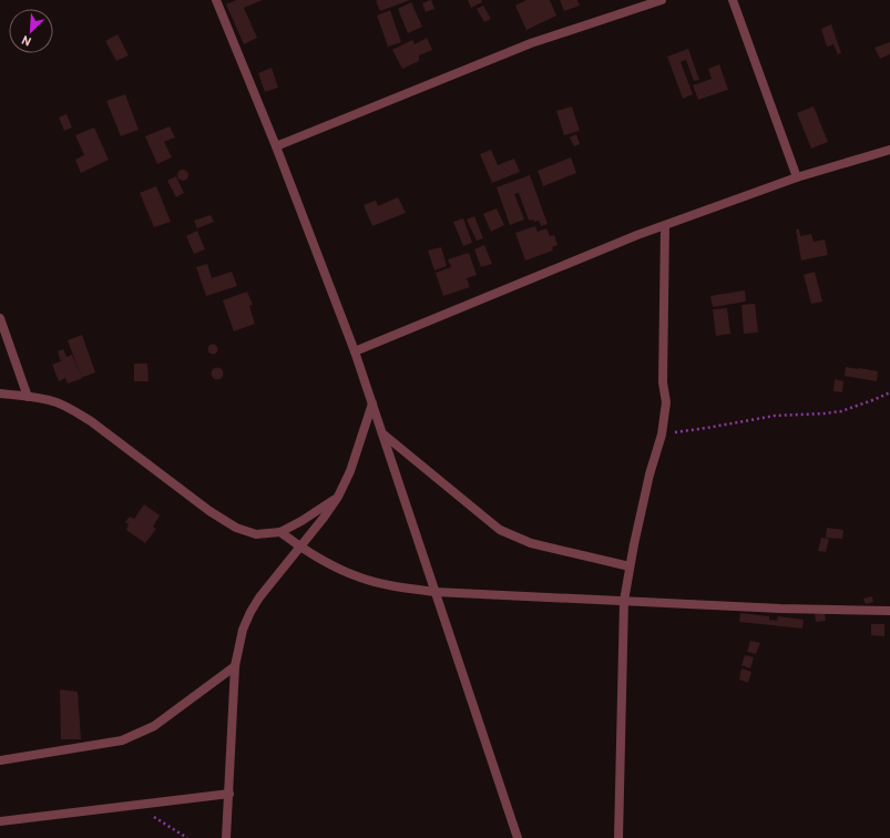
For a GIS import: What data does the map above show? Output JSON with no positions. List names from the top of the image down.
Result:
{
  "north": "bottom left"
}
